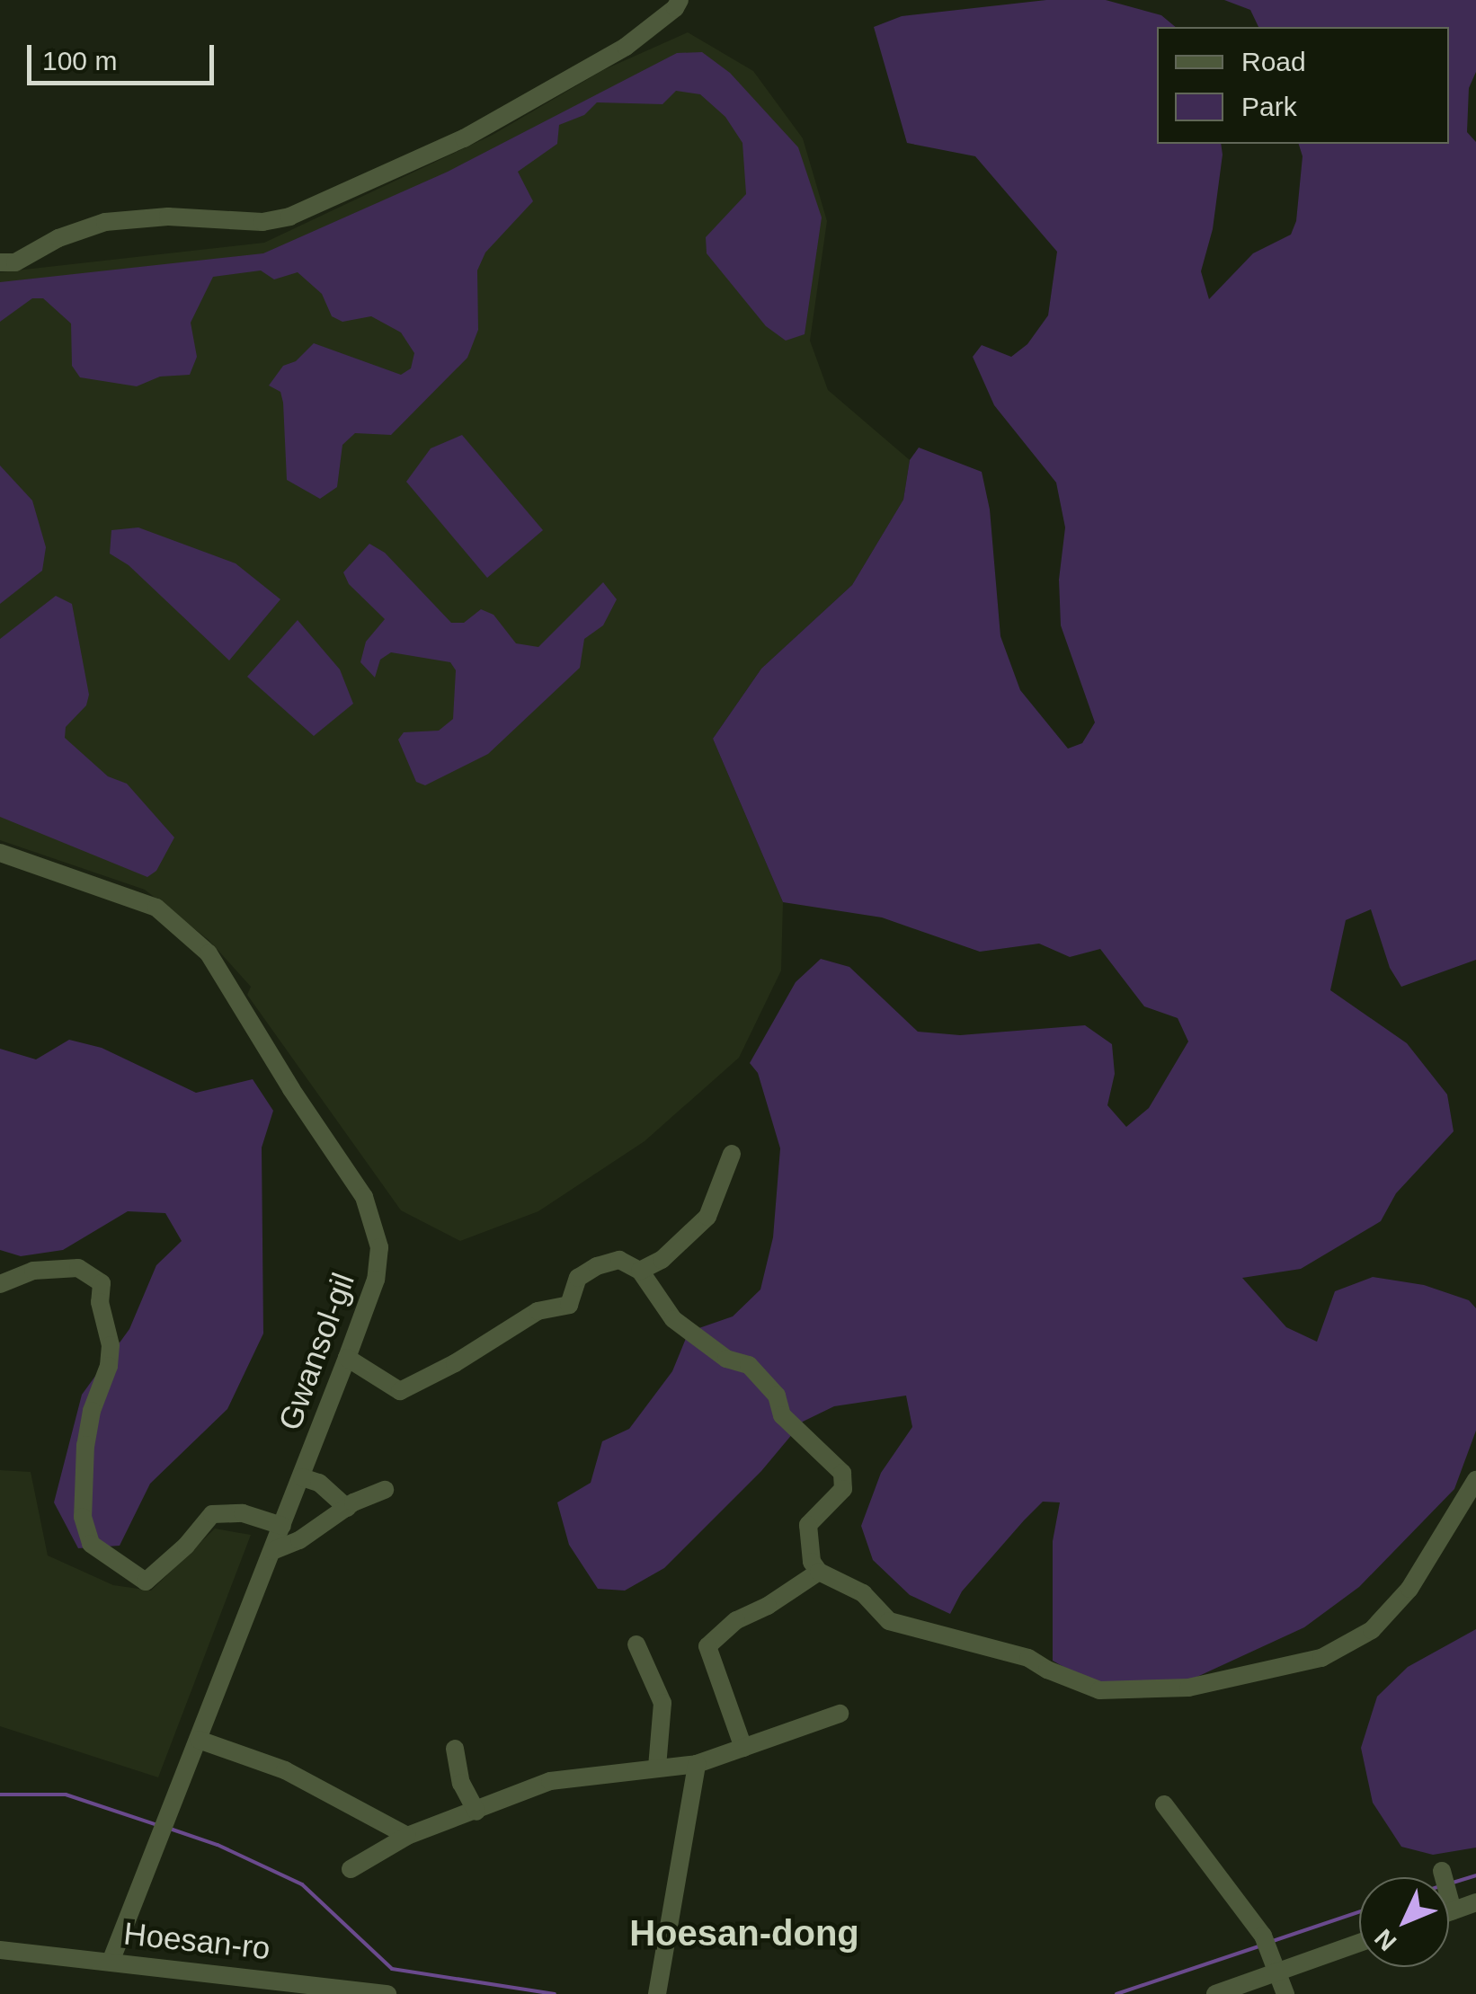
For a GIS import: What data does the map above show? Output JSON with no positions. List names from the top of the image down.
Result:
{
  "streets": {
    "street": ["Gwansol-gil", "Hoesan-ro"]
  },
  "crossings": [
    ["Gwansol-gil", "Hoesan-ro"]
  ],
  "districts": ["Hoesan-dong"],
  "legend": ["Road", "Park"],
  "scale_bar": "100 m",
  "north": "bottom left"
}
